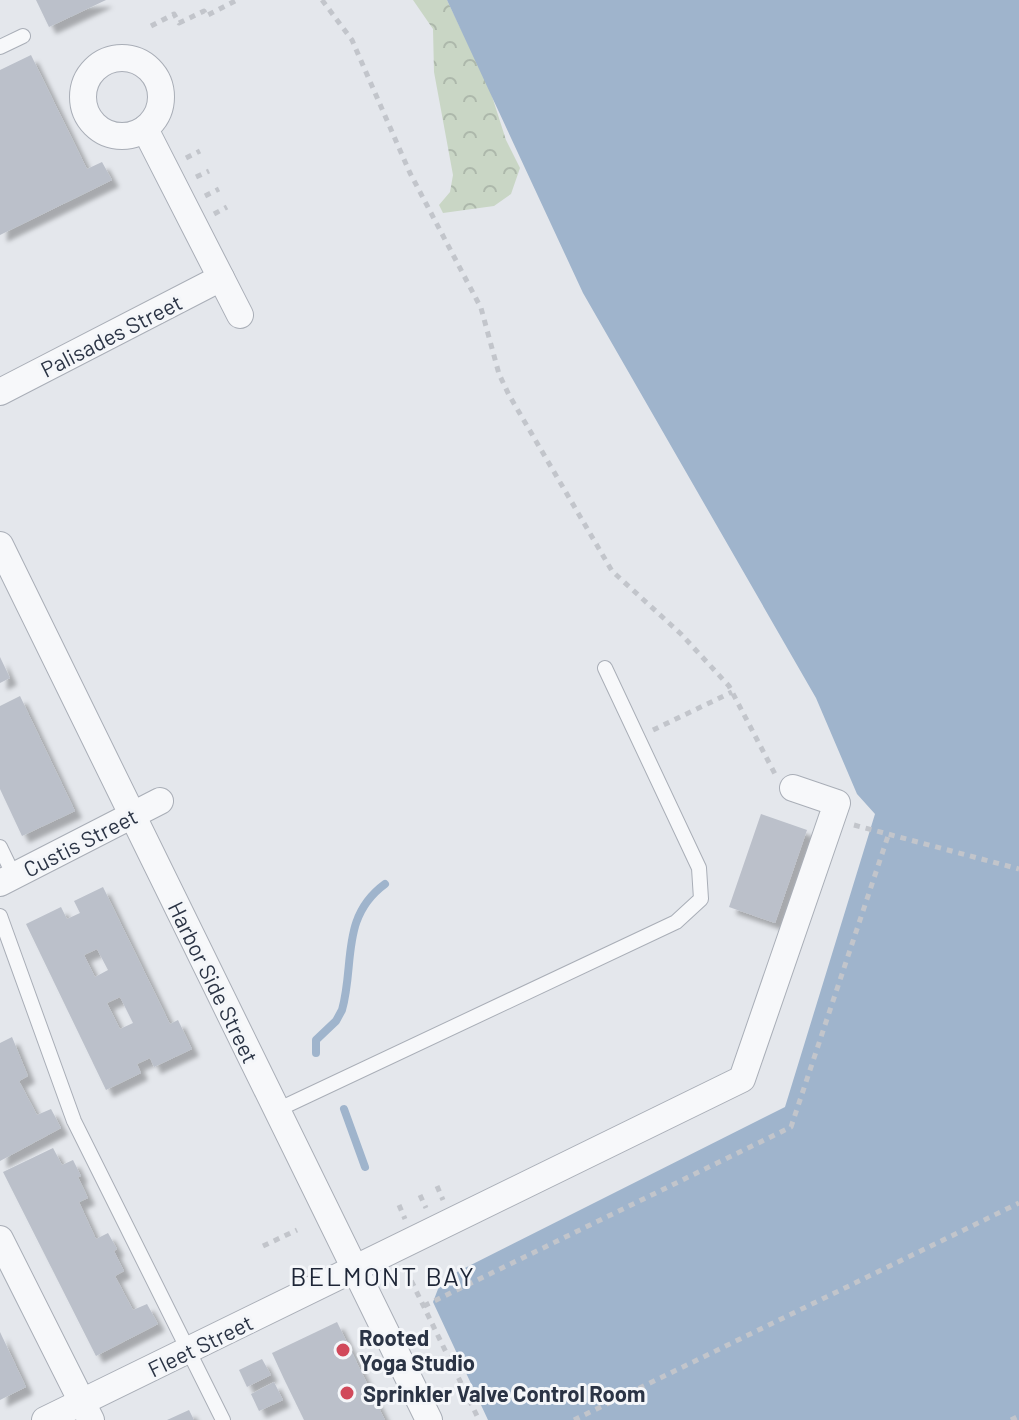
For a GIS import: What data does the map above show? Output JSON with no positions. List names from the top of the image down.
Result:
{
  "streets": {
    "street": [
      "Palisades Street",
      "Custis Street",
      "Harbor Side Street",
      "Fleet Street"
    ]
  },
  "crossings": [
    ["Custis Street", "Harbor Side Street"],
    ["Harbor Side Street", "Fleet Street"]
  ],
  "districts": ["BELMONT BAY"],
  "places": ["Rooted Yoga Studio", "Sprinkler Valve Control Room"]
}
